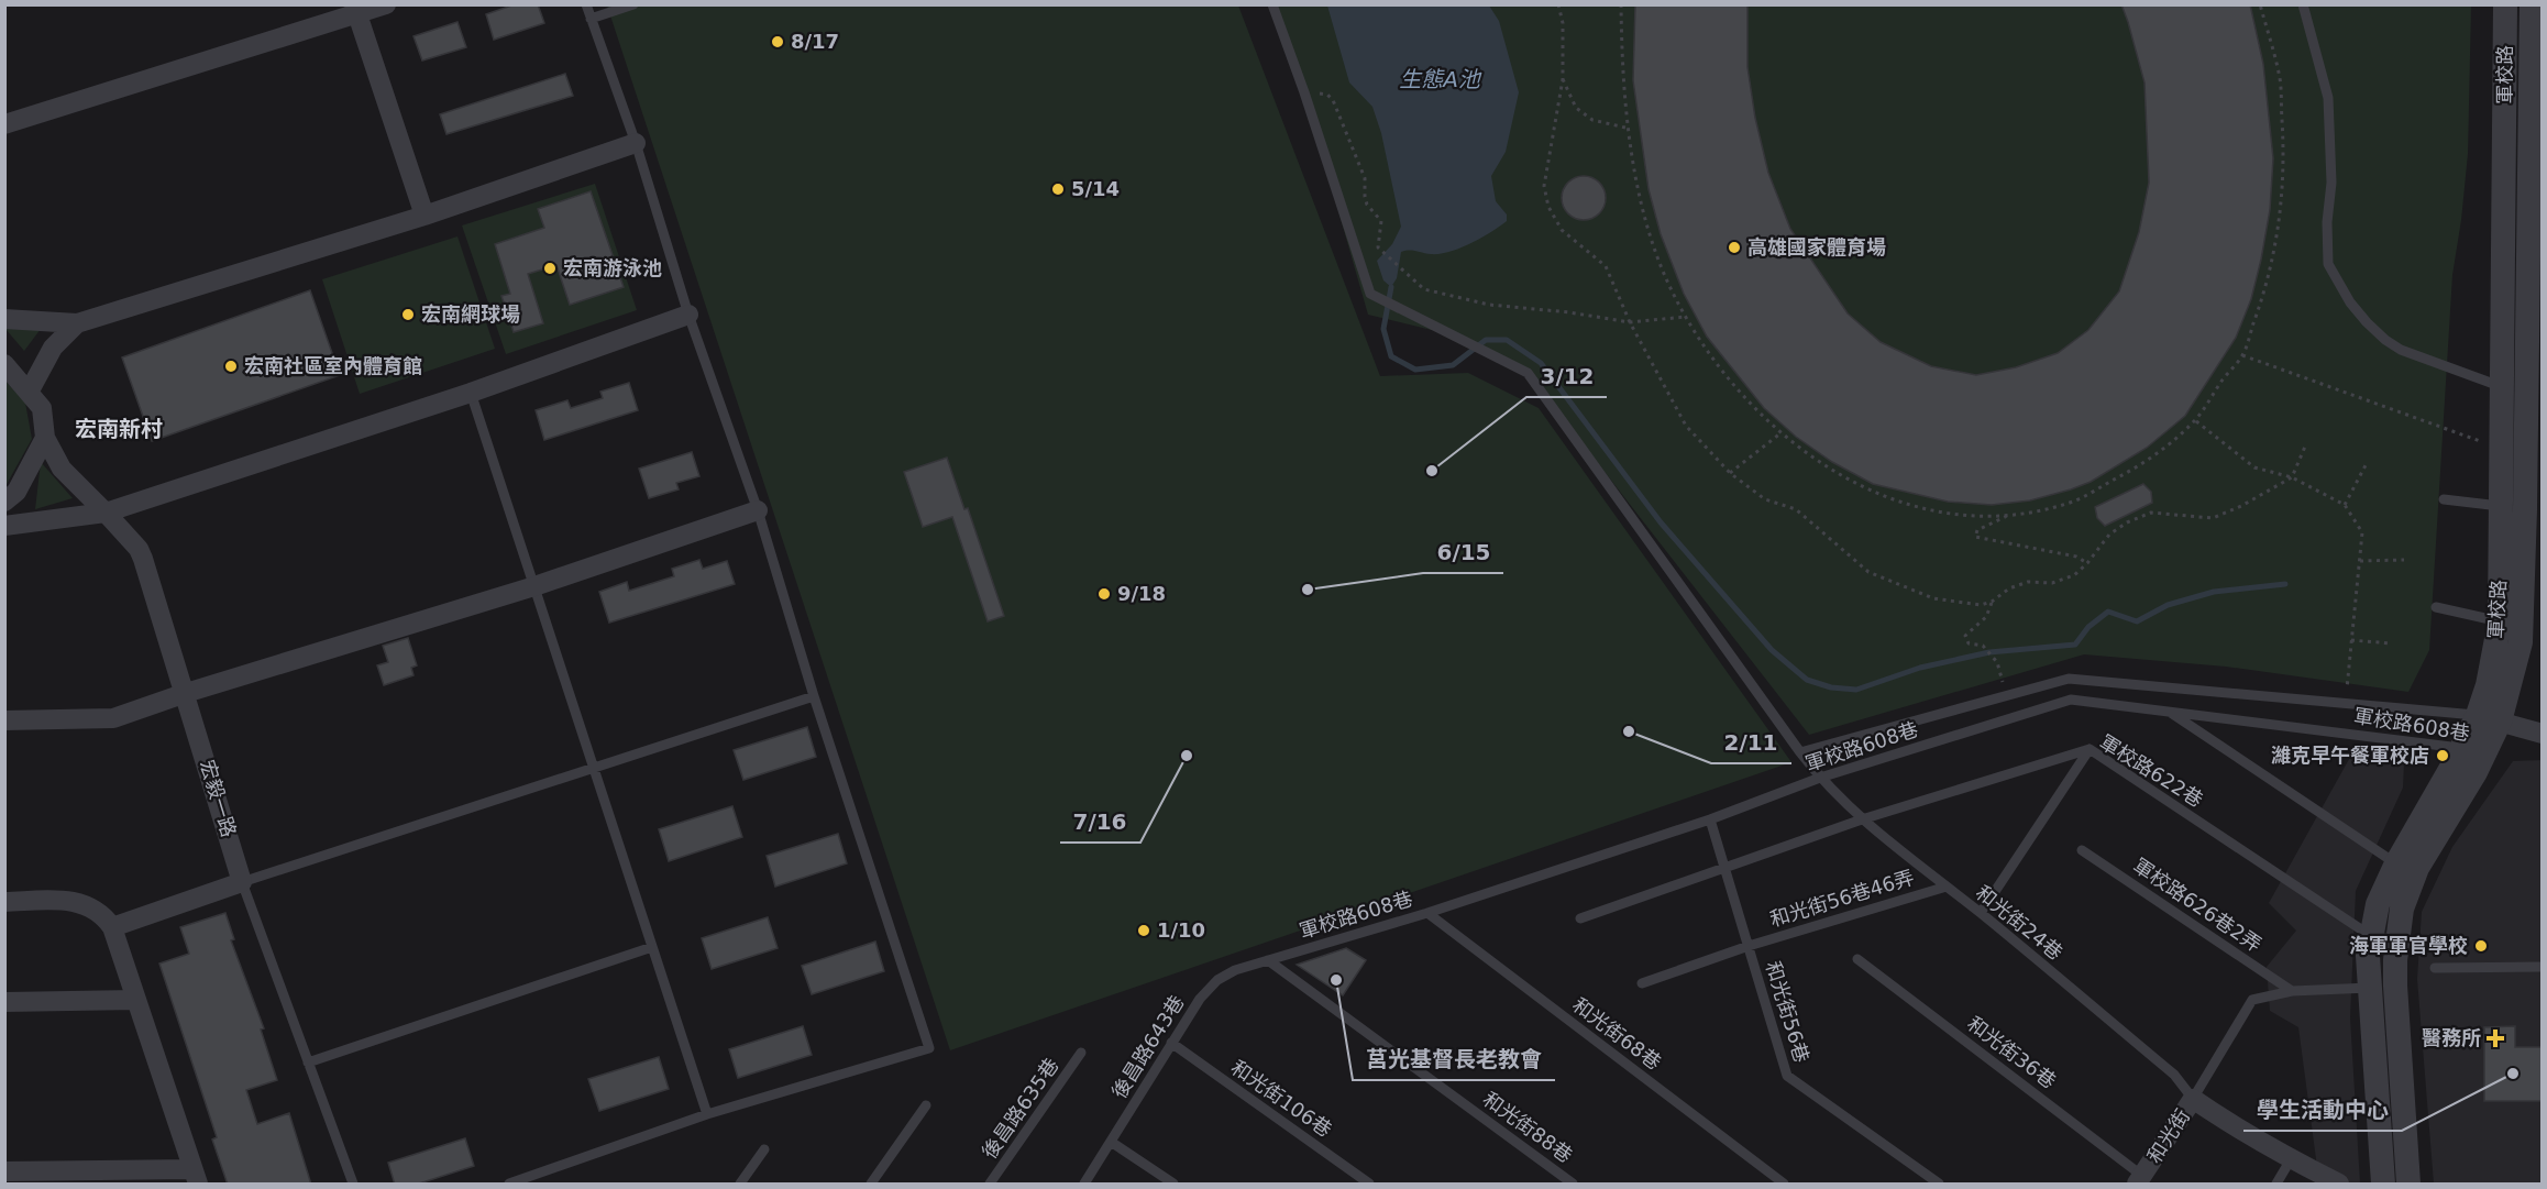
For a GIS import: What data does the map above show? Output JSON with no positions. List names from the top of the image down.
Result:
{
  "streets": {
    "street": ["軍校路", "宏毅一路", "和光街"],
    "lane": [
      "軍校路608巷",
      "軍校路622巷",
      "和光街56巷46弄",
      "軍校路626巷2弄",
      "和光街24巷",
      "和光街56巷",
      "和光街68巷",
      "後昌路643巷",
      "和光街36巷",
      "和光街106巷",
      "後昌路635巷",
      "和光街88巷"
    ]
  },
  "crossings": [
    ["軍校路", "軍校路608巷"],
    ["軍校路", "軍校路622巷"],
    ["軍校路608巷", "和光街24巷"],
    ["軍校路608巷", "和光街56巷"],
    ["軍校路608巷", "和光街68巷"],
    ["軍校路608巷", "後昌路643巷"],
    ["軍校路608巷", "和光街88巷"],
    ["軍校路622巷", "和光街24巷"],
    ["軍校路622巷", "和光街56巷"],
    ["和光街56巷46弄", "和光街24巷"],
    ["和光街56巷46弄", "和光街56巷"],
    ["和光街24巷", "和光街"],
    ["後昌路643巷", "和光街106巷"],
    ["後昌路643巷", "和光街88巷"],
    ["和光街36巷", "和光街"]
  ],
  "districts": ["宏南新村"],
  "water": ["生態A池"],
  "places": {
    "other": [
      "8/17",
      "5/14",
      "高雄國家體育場",
      "宏南游泳池",
      "宏南網球場",
      "宏南社區室內體育館",
      "3/12",
      "6/15",
      "9/18",
      "2/11",
      "7/16",
      "濰克早午餐軍校店",
      "1/10",
      "海軍軍官學校",
      "莒光基督長老教會",
      "學生活動中心"
    ],
    "health": ["醫務所"]
  }
}
